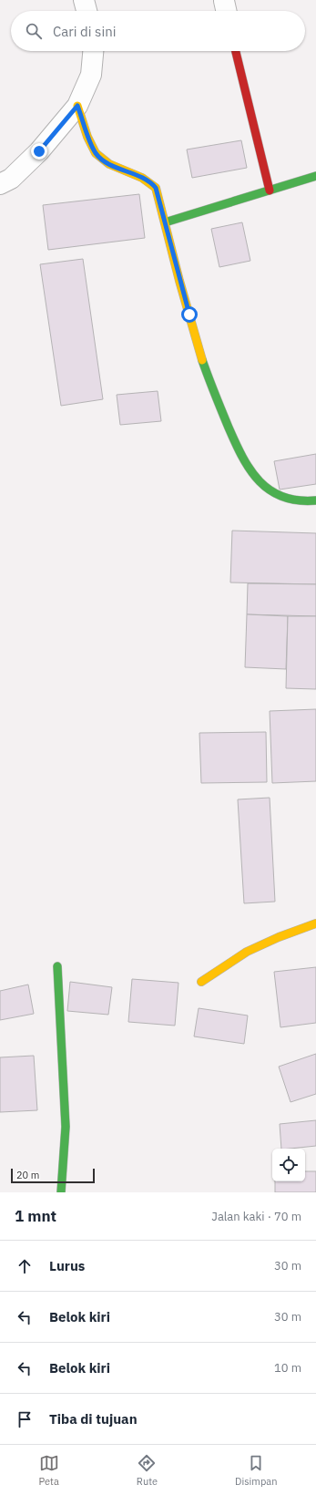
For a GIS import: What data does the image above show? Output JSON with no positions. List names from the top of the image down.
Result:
{
  "scale_bar": "20 m",
  "page": {
    "search": "Cari di sini",
    "scale": "20 m",
    "heading": ["1 mnt", "Jalan kaki · 70 m"],
    "list": [
      ["Lurus", "30 m"],
      ["Belok kiri", "30 m"],
      ["Belok kiri", "10 m"],
      "Tiba di tujuan"
    ],
    "nav": ["Peta", "Rute", "Disimpan"]
  }
}
